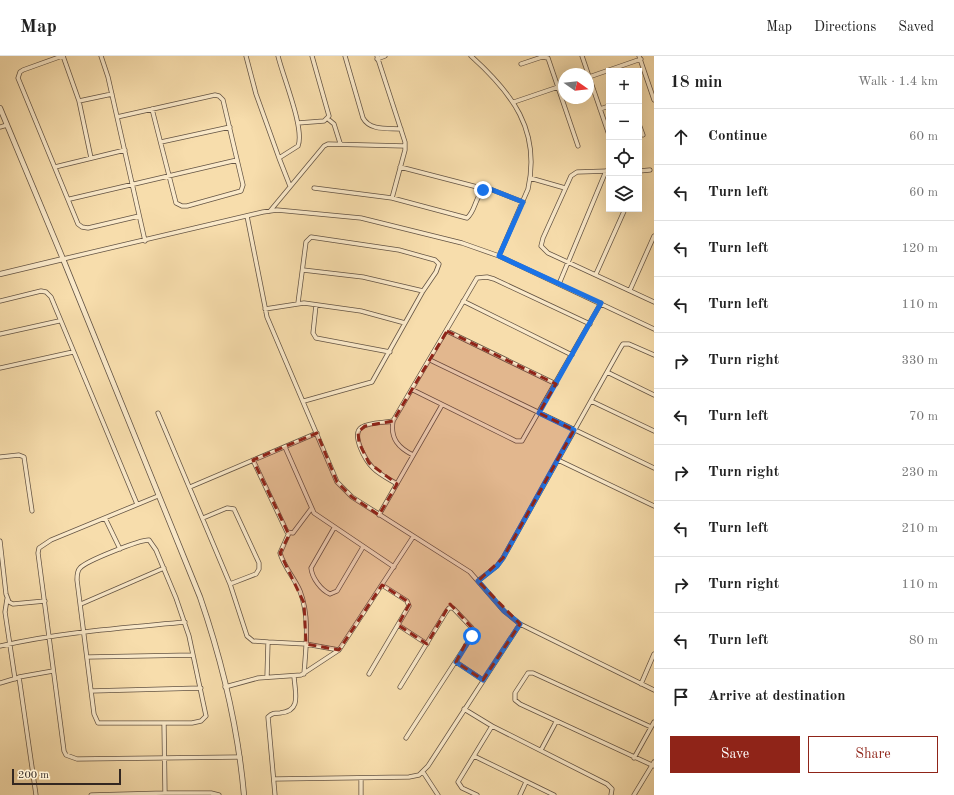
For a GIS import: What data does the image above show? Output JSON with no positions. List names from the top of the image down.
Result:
{
  "scale_bar": "200 m",
  "north": "right",
  "page": {
    "header": "Map",
    "nav": ["Map", "Directions", "Saved"],
    "heading": ["18 min", "Walk · 1.4 km"],
    "map_buttons": ["+", "−"],
    "list": [
      ["Continue", "60 m"],
      ["Turn left", "60 m"],
      ["Turn left", "120 m"],
      ["Turn left", "110 m"],
      ["Turn right", "330 m"],
      ["Turn left", "70 m"],
      ["Turn right", "230 m"],
      ["Turn left", "210 m"],
      ["Turn right", "110 m"],
      ["Turn left", "80 m"],
      "Arrive at destination"
    ],
    "buttons": ["Save", "Share"],
    "scale": "200 m"
  }
}
